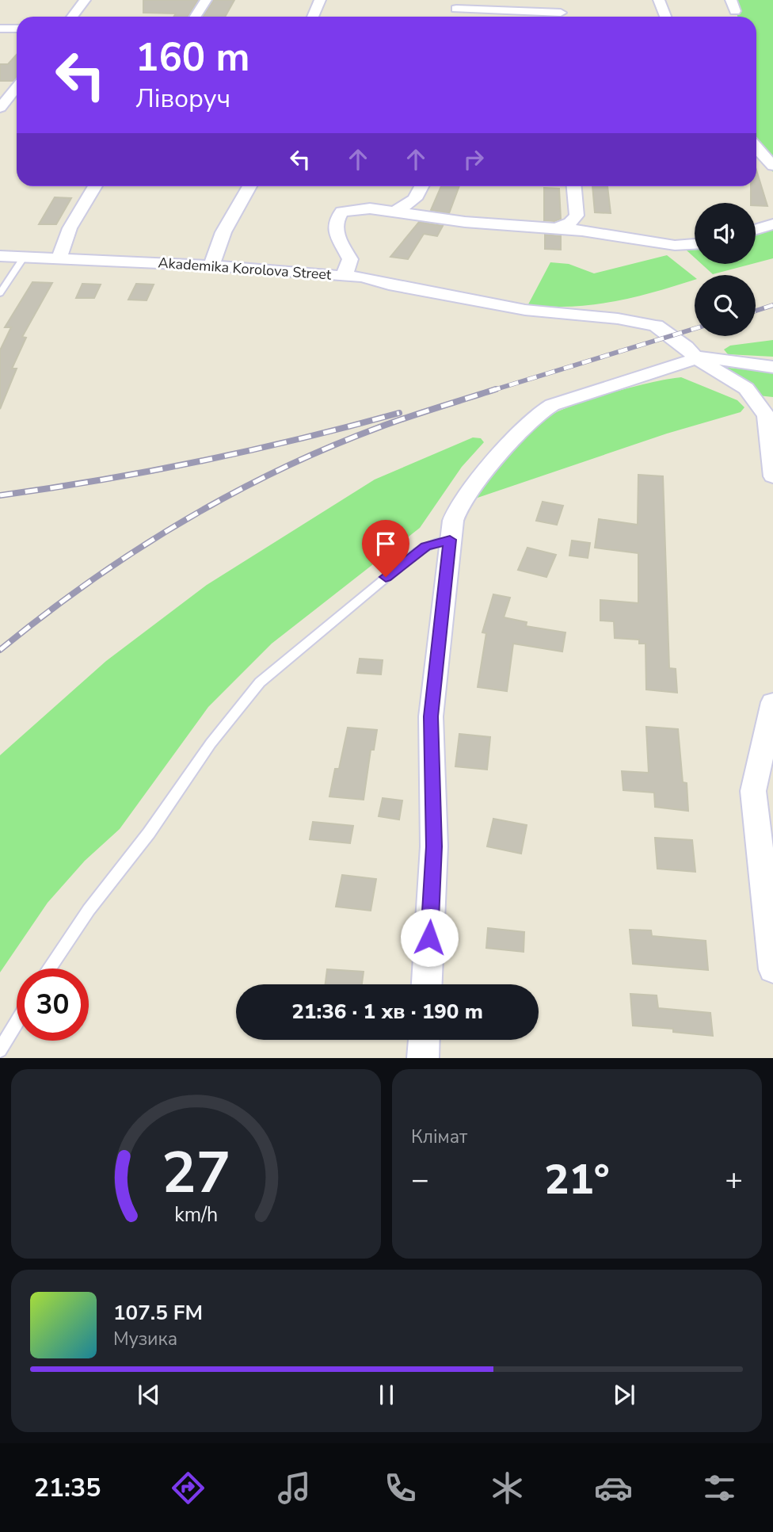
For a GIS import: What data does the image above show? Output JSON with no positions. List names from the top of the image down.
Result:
{
  "streets": {
    "street": ["Akademika Korolova Street"]
  },
  "page": {
    "turn": ["160 m", "Ліворуч"],
    "limit": "30",
    "trip": "21:36 · 1 хв · 190 m",
    "tile": "Клімат",
    "heat": ["−", "21°", "+"],
    "song": ["107.5 FM", "Музика"],
    "tabs": "21:35",
    "gauge": ["27", "km/h"]
  }
}
